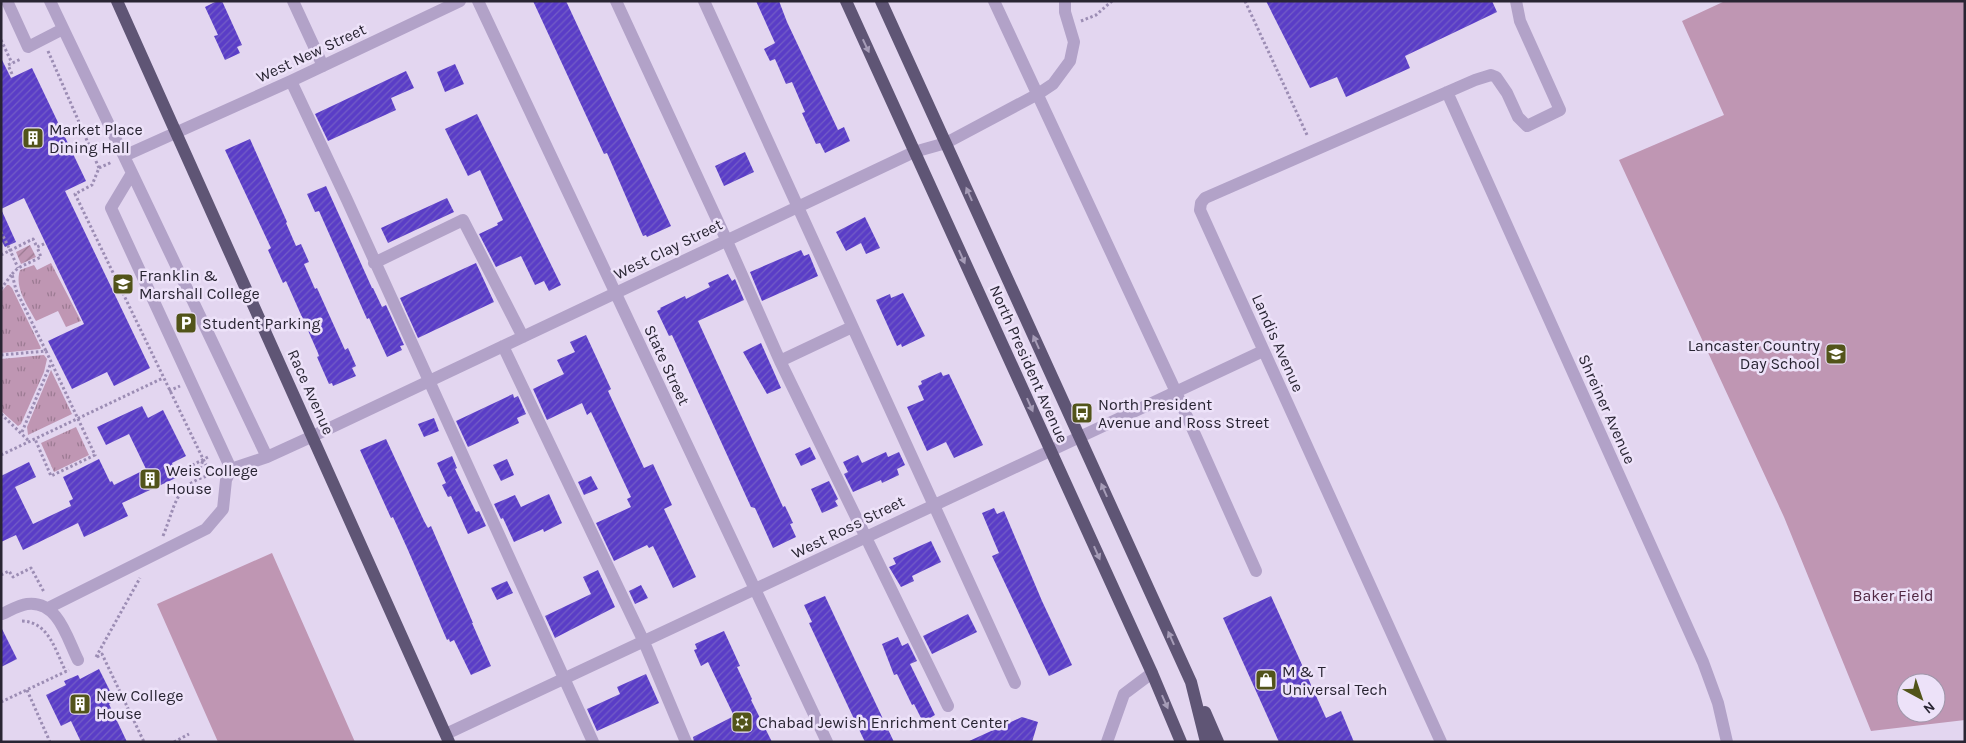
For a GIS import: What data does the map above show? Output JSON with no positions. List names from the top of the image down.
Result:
{
  "streets": {
    "main road": ["North President Avenue", "Race Avenue"],
    "street": [
      "West New Street",
      "West Clay Street",
      "Landis Avenue",
      "State Street",
      "Shreiner Avenue",
      "West Ross Street"
    ]
  },
  "crossings": [
    ["West New Street", "Race Avenue"],
    ["West Clay Street", "North President Avenue"],
    ["West Clay Street", "State Street"],
    ["West Clay Street", "Race Avenue"],
    ["Landis Avenue", "Shreiner Avenue"],
    ["Landis Avenue", "West Ross Street"],
    ["North President Avenue", "West Ross Street"],
    ["State Street", "West Ross Street"],
    ["Race Avenue", "West Ross Street"]
  ],
  "parks": ["Baker Field"],
  "places": {
    "building": ["Market Place Dining Hall", "Weis College House", "New College House"],
    "school or university": ["Franklin & Marshall College", "Lancaster Country Day School"],
    "parking": ["Student Parking"],
    "bus stop": ["North President Avenue and Ross Street"],
    "shop": ["M & T Universal Tech"],
    "synagogue": ["Chabad Jewish Enrichment Center"]
  },
  "north": "bottom right"
}
